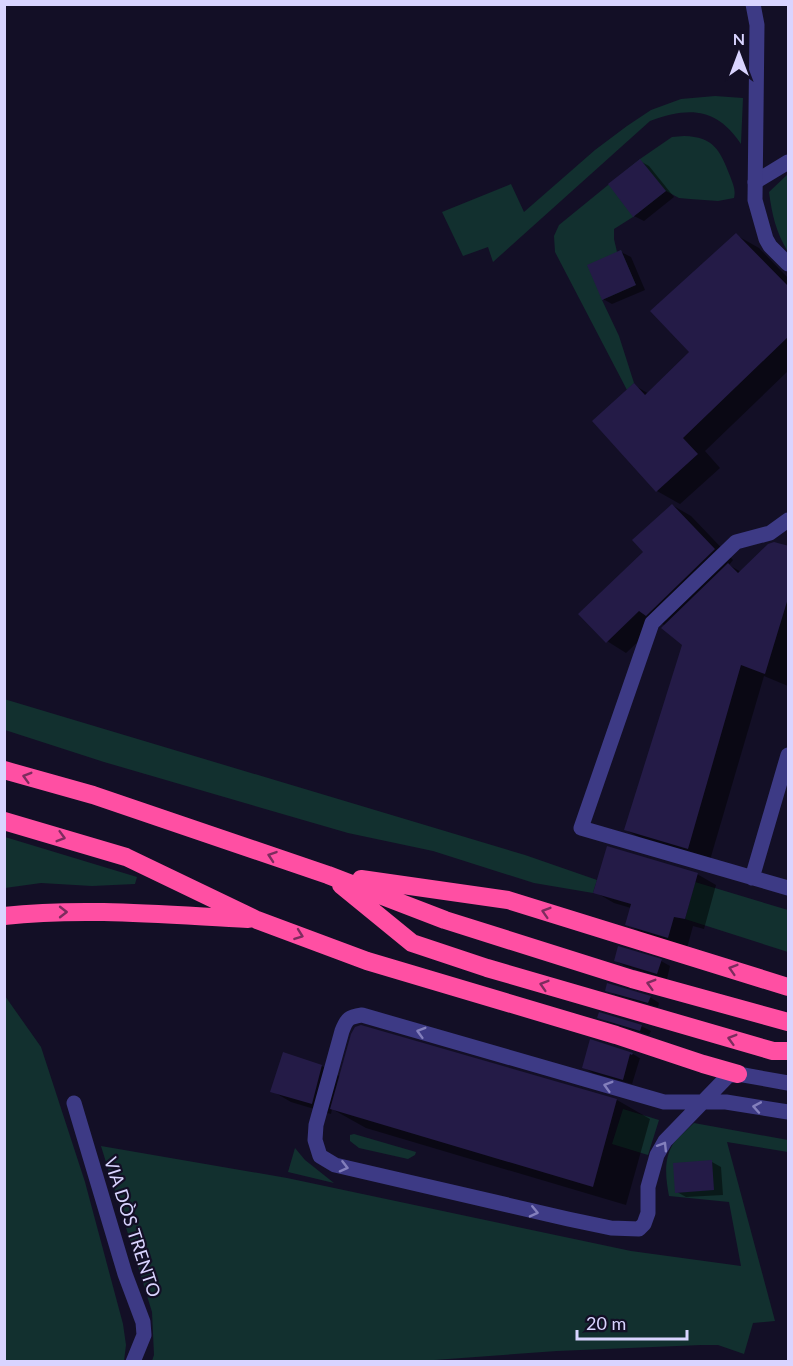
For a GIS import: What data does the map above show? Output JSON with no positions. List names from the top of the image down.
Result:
{
  "streets": {
    "street": ["VIA DÒS TRENTO"]
  },
  "scale_bar": "20 m",
  "north": "top"
}
